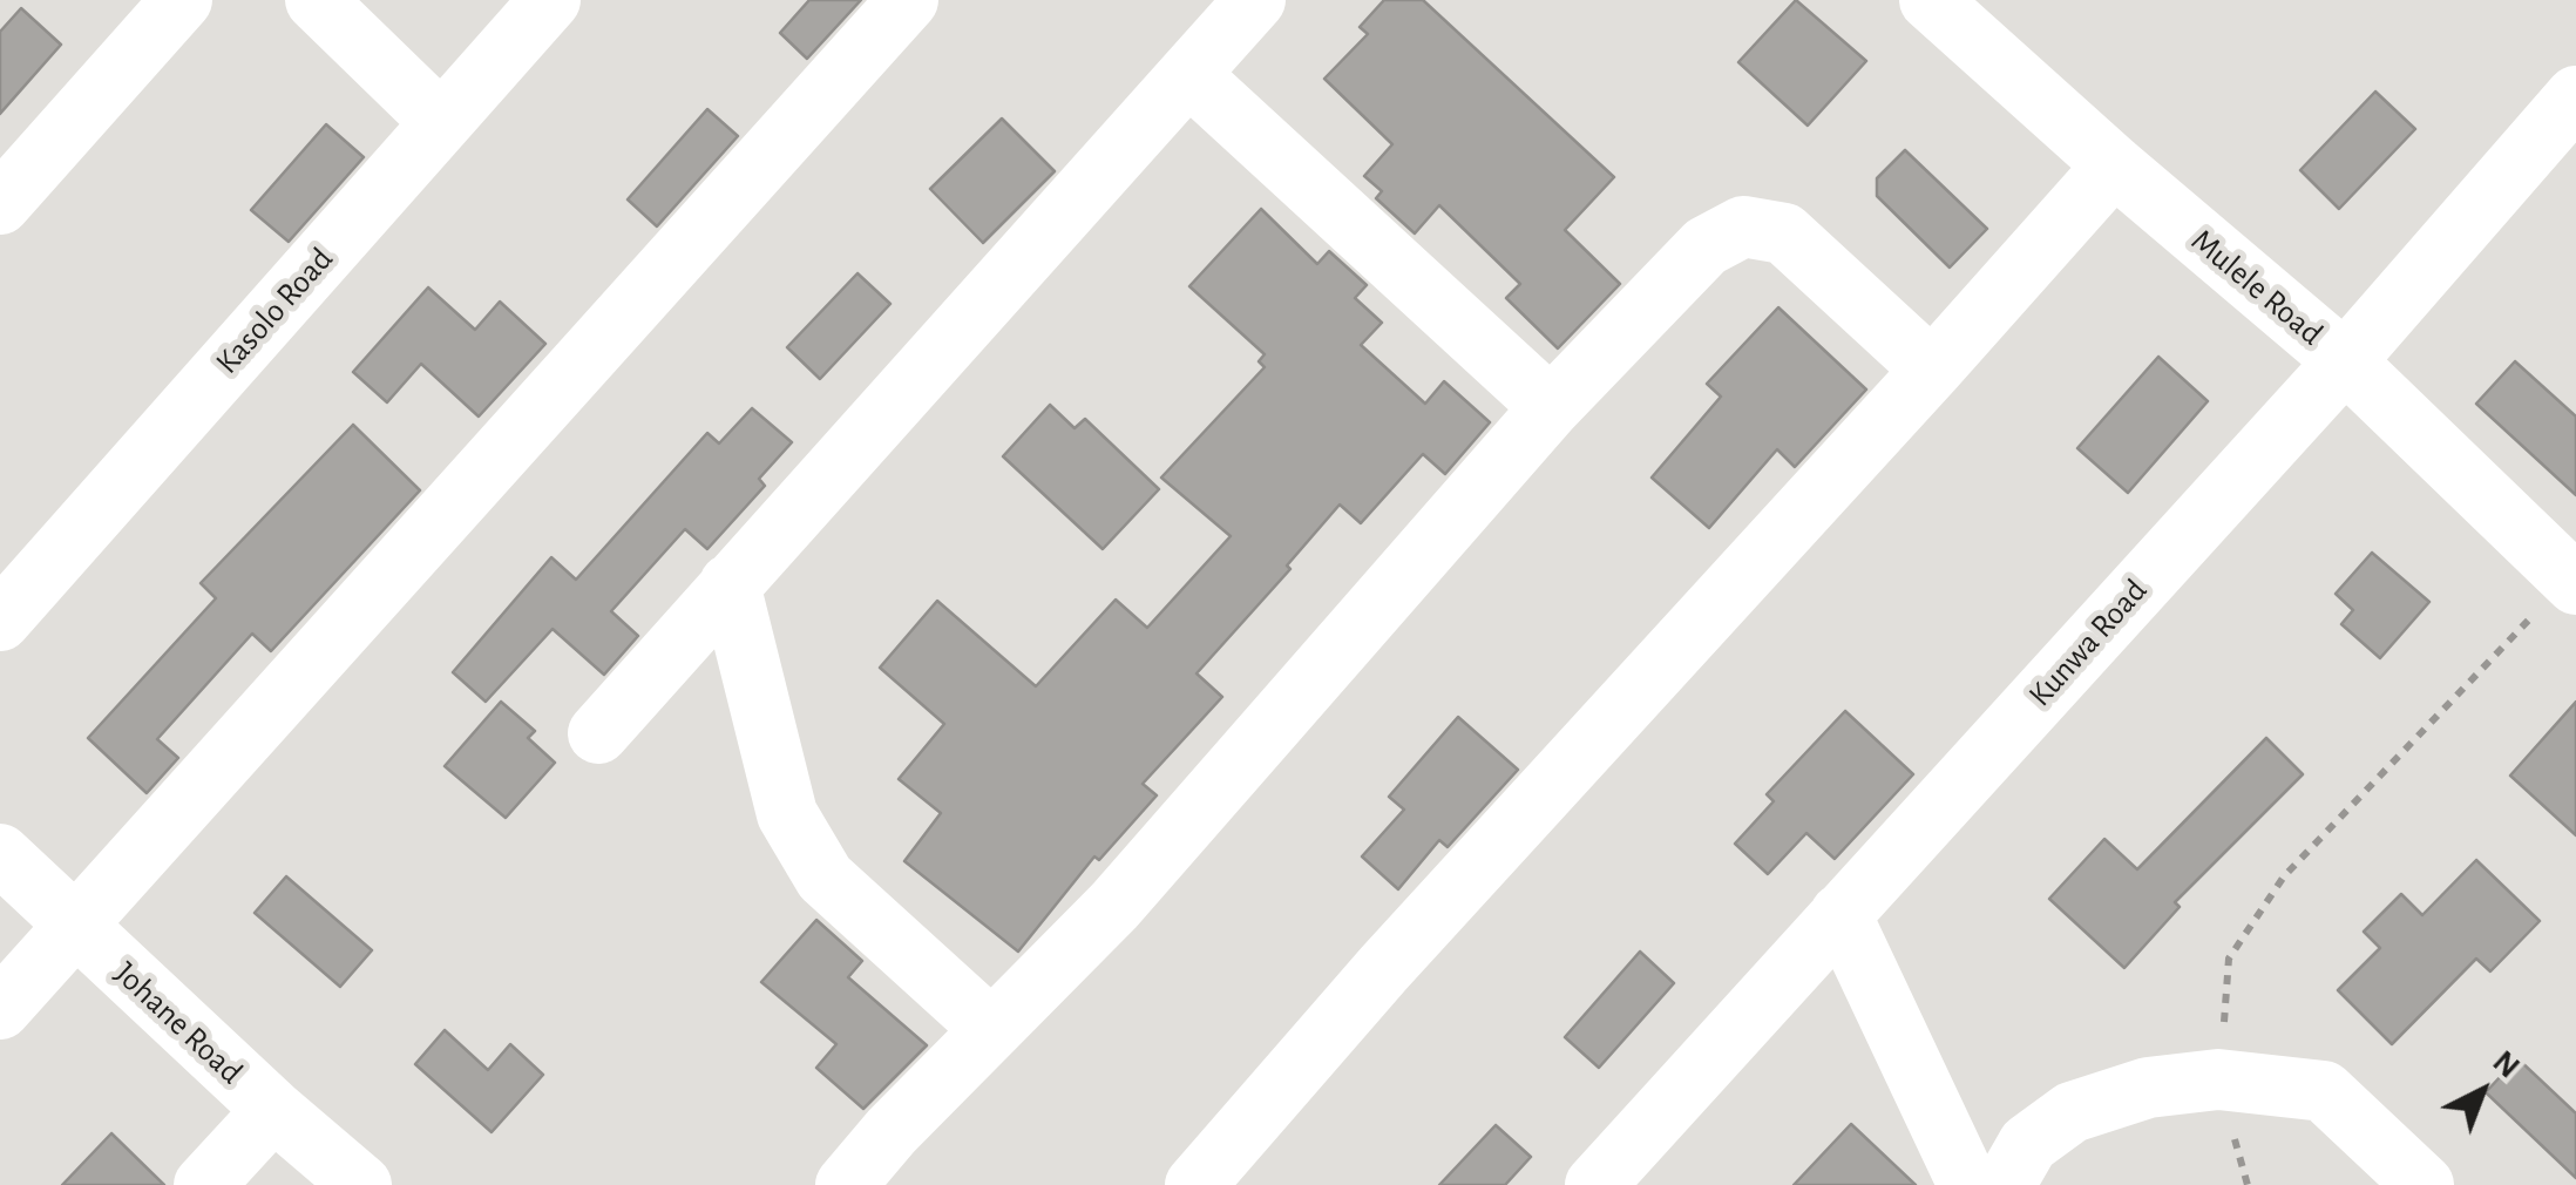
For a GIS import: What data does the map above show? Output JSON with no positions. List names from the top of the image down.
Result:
{
  "streets": {
    "street": [
      "Mulele Road",
      "Kasolo Road",
      "Kunwa Road",
      "Johane Road"
    ]
  },
  "crossings": [
    ["Mulele Road", "Kunwa Road"]
  ],
  "north": "top right"
}
